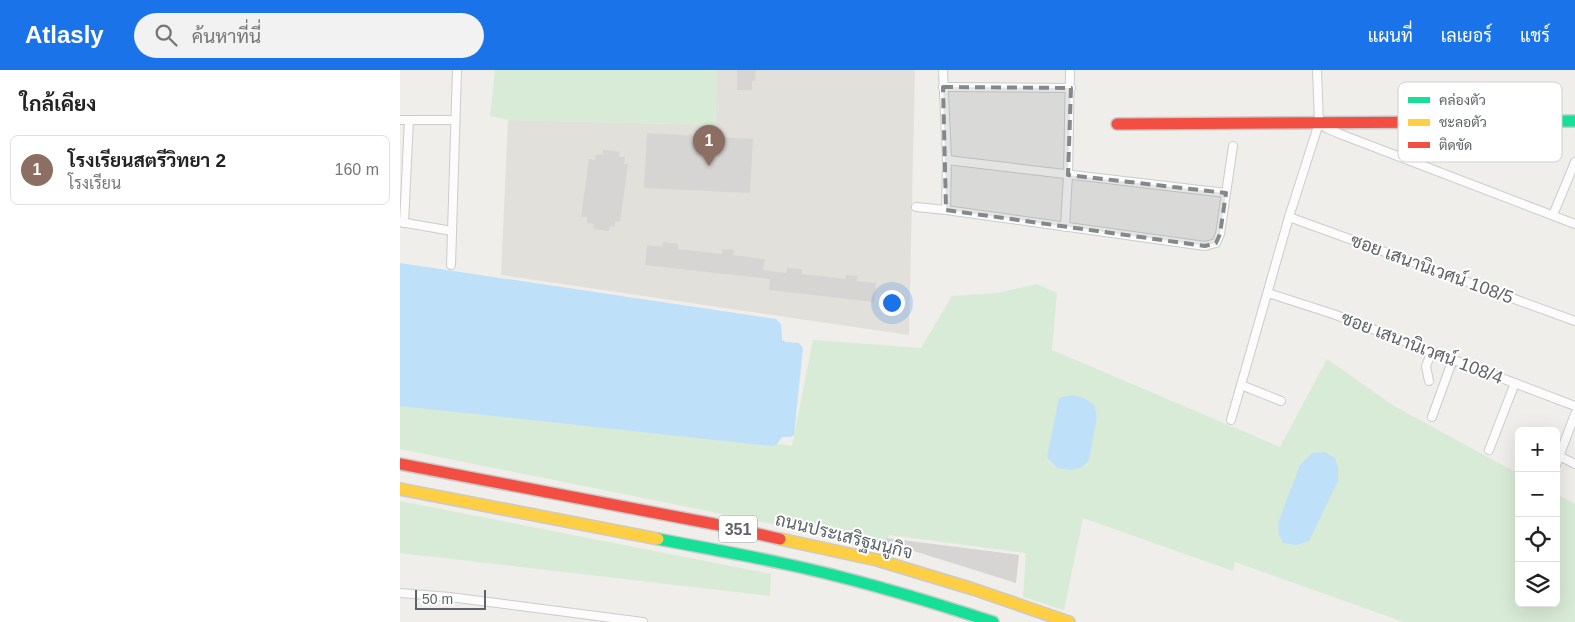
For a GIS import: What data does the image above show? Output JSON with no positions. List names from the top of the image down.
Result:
{
  "streets": {
    "main road": ["351", "ถนนประเสริฐมนูกิจ"],
    "street": ["ซอย เสนานิเวศน์ 108/5", "ซอย เสนานิเวศน์ 108/4"]
  },
  "legend": ["คล่องตัว", "ชะลอตัว", "ติดขัด"],
  "scale_bar": "50 m",
  "page": {
    "header": "Atlasly",
    "search": "ค้นหาที่นี่",
    "nav": ["แผนที่", "เลเยอร์", "แชร์"],
    "heading": "ใกล้เคียง",
    "pins": "1",
    "list": [
      {
        "mark": "1",
        "name": "โรงเรียนสตรีวิทยา 2",
        "note": "โรงเรียน",
        "value": "160 m"
      }
    ],
    "map_buttons": ["+", "−"],
    "scale": "50 m"
  }
}
